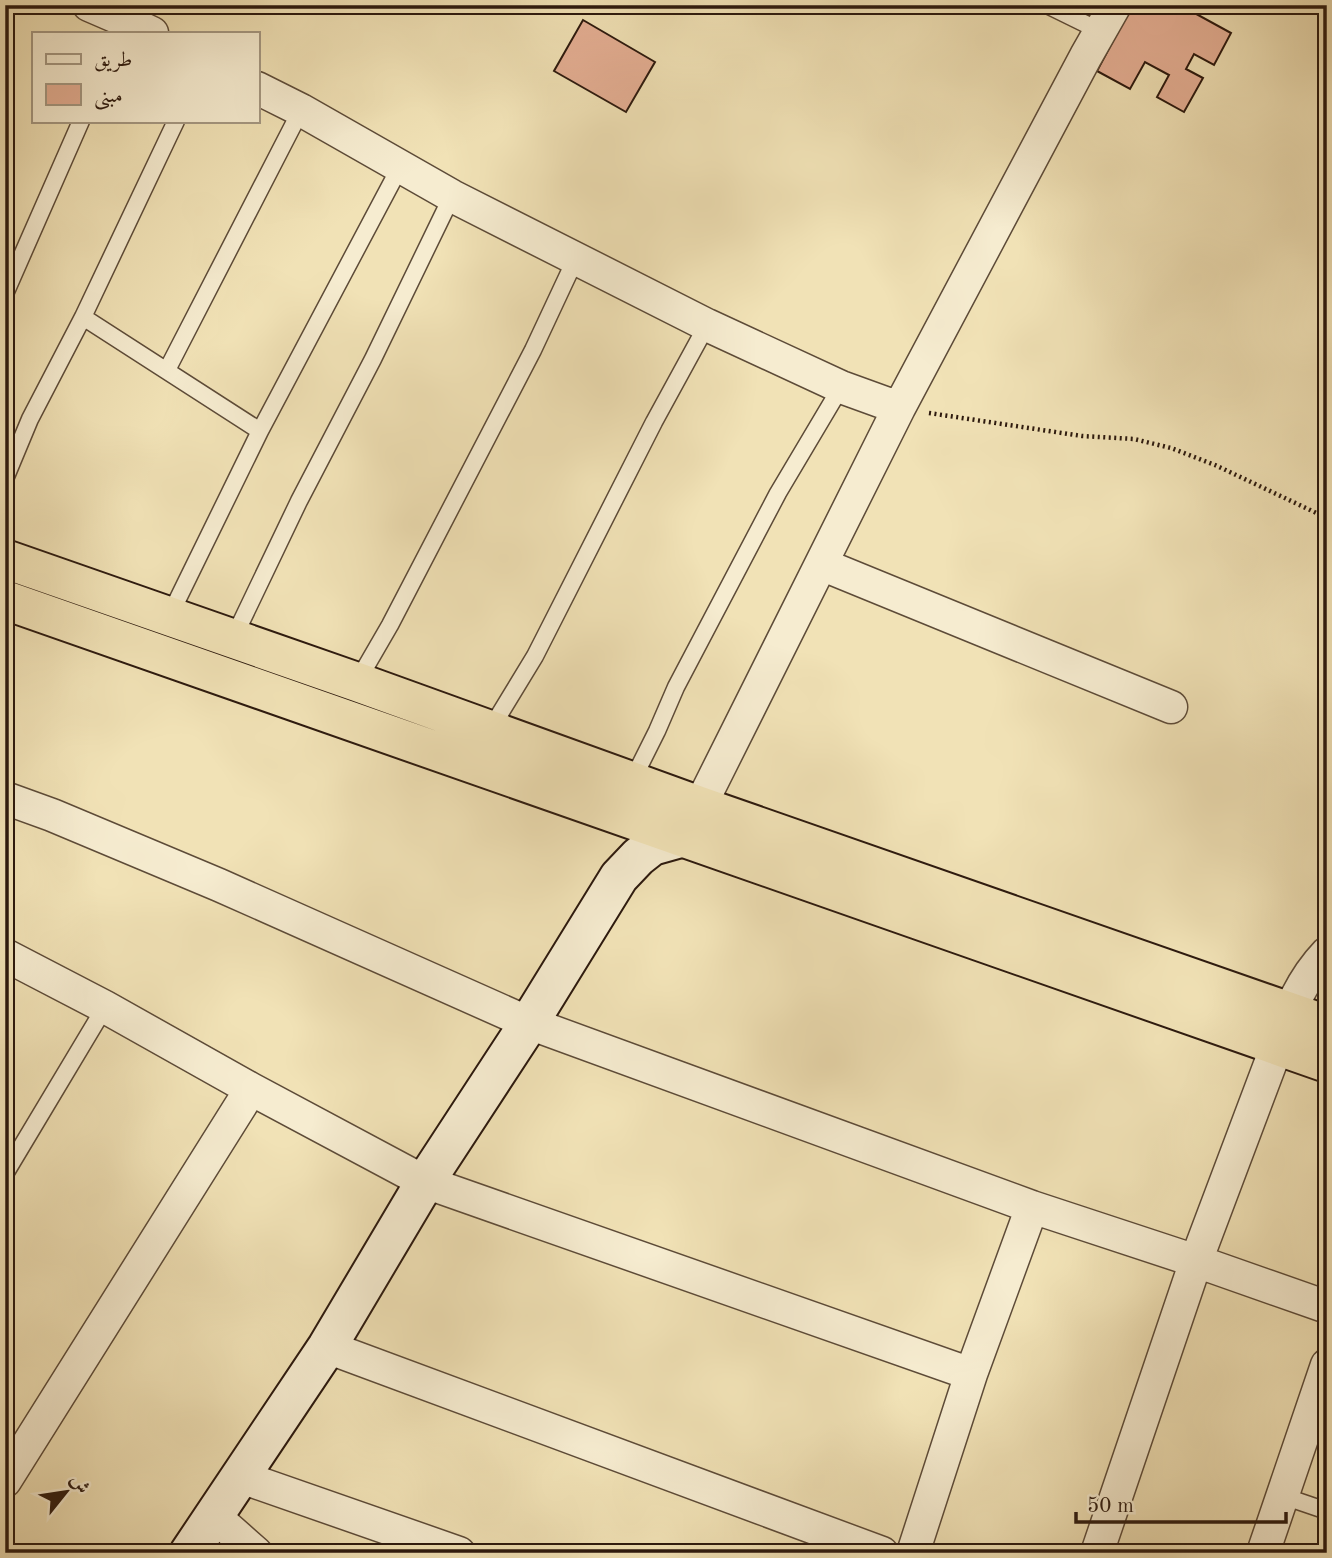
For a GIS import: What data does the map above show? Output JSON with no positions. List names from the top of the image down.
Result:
{
  "legend": ["طريق", "مبنى"],
  "scale_bar": "50 m",
  "north": "top right"
}
